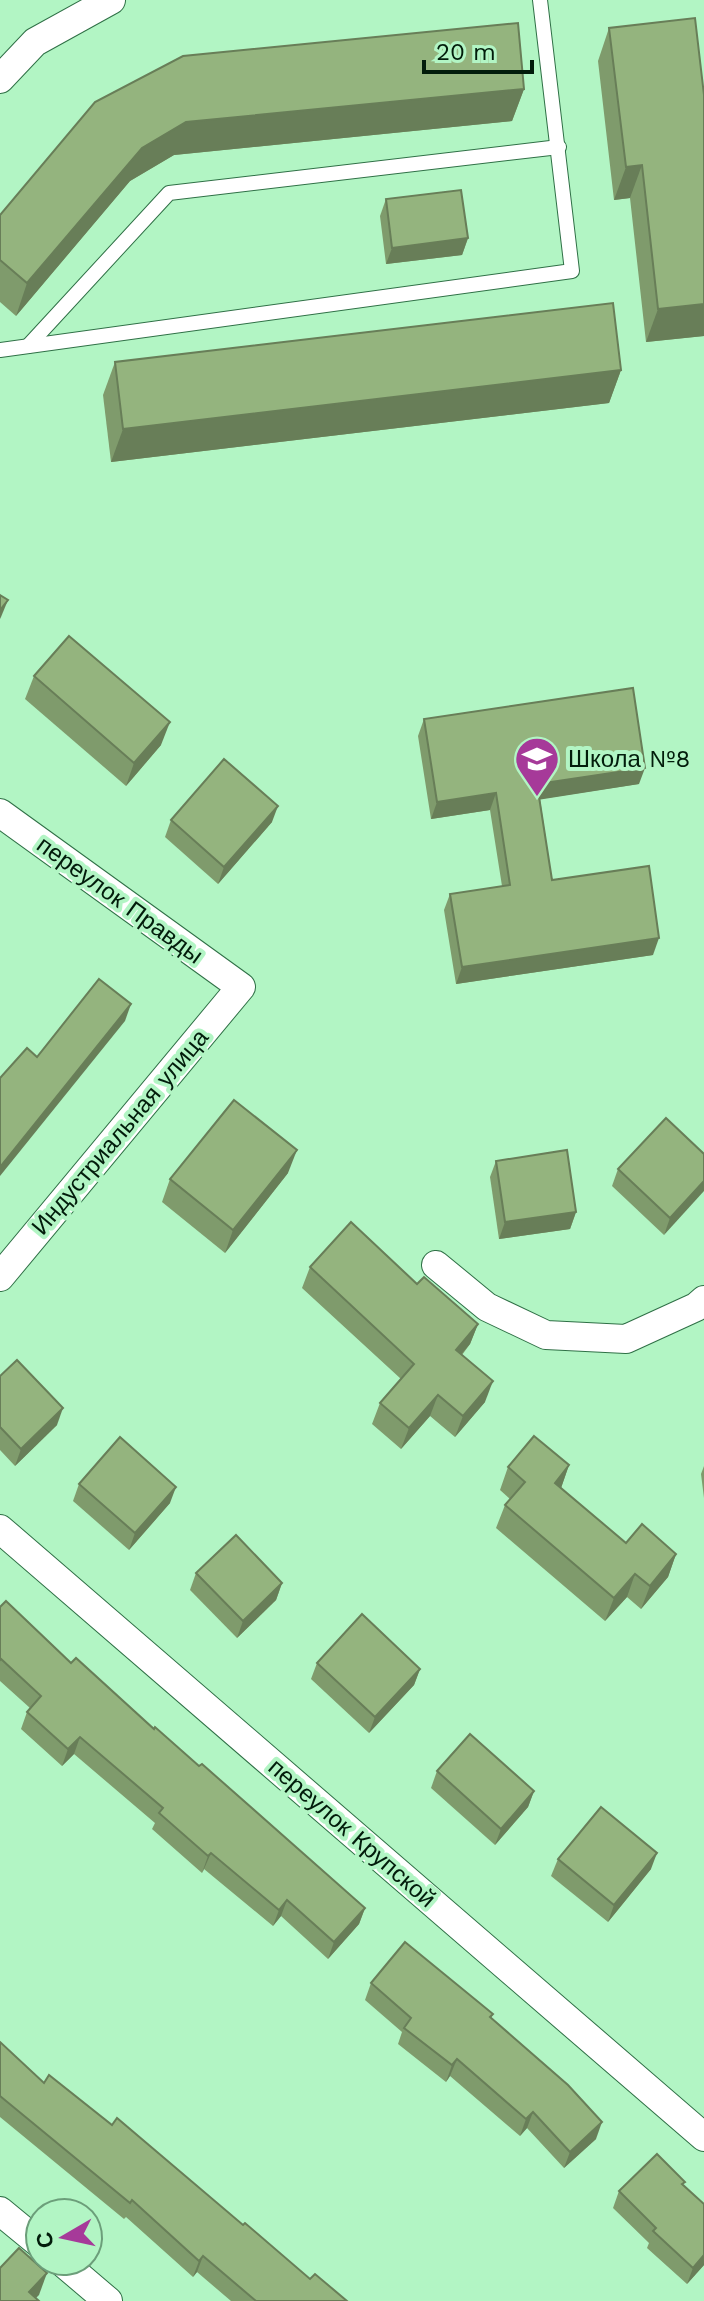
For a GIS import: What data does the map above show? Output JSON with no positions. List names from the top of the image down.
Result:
{
  "streets": {
    "street": ["переулок Правды", "Индустриальная улица", "переулок Крупской"]
  },
  "crossings": [
    ["переулок Правды", "Индустриальная улица"]
  ],
  "places": {
    "school or university": ["Школа №8"]
  },
  "scale_bar": "20 m",
  "north": "left"
}
